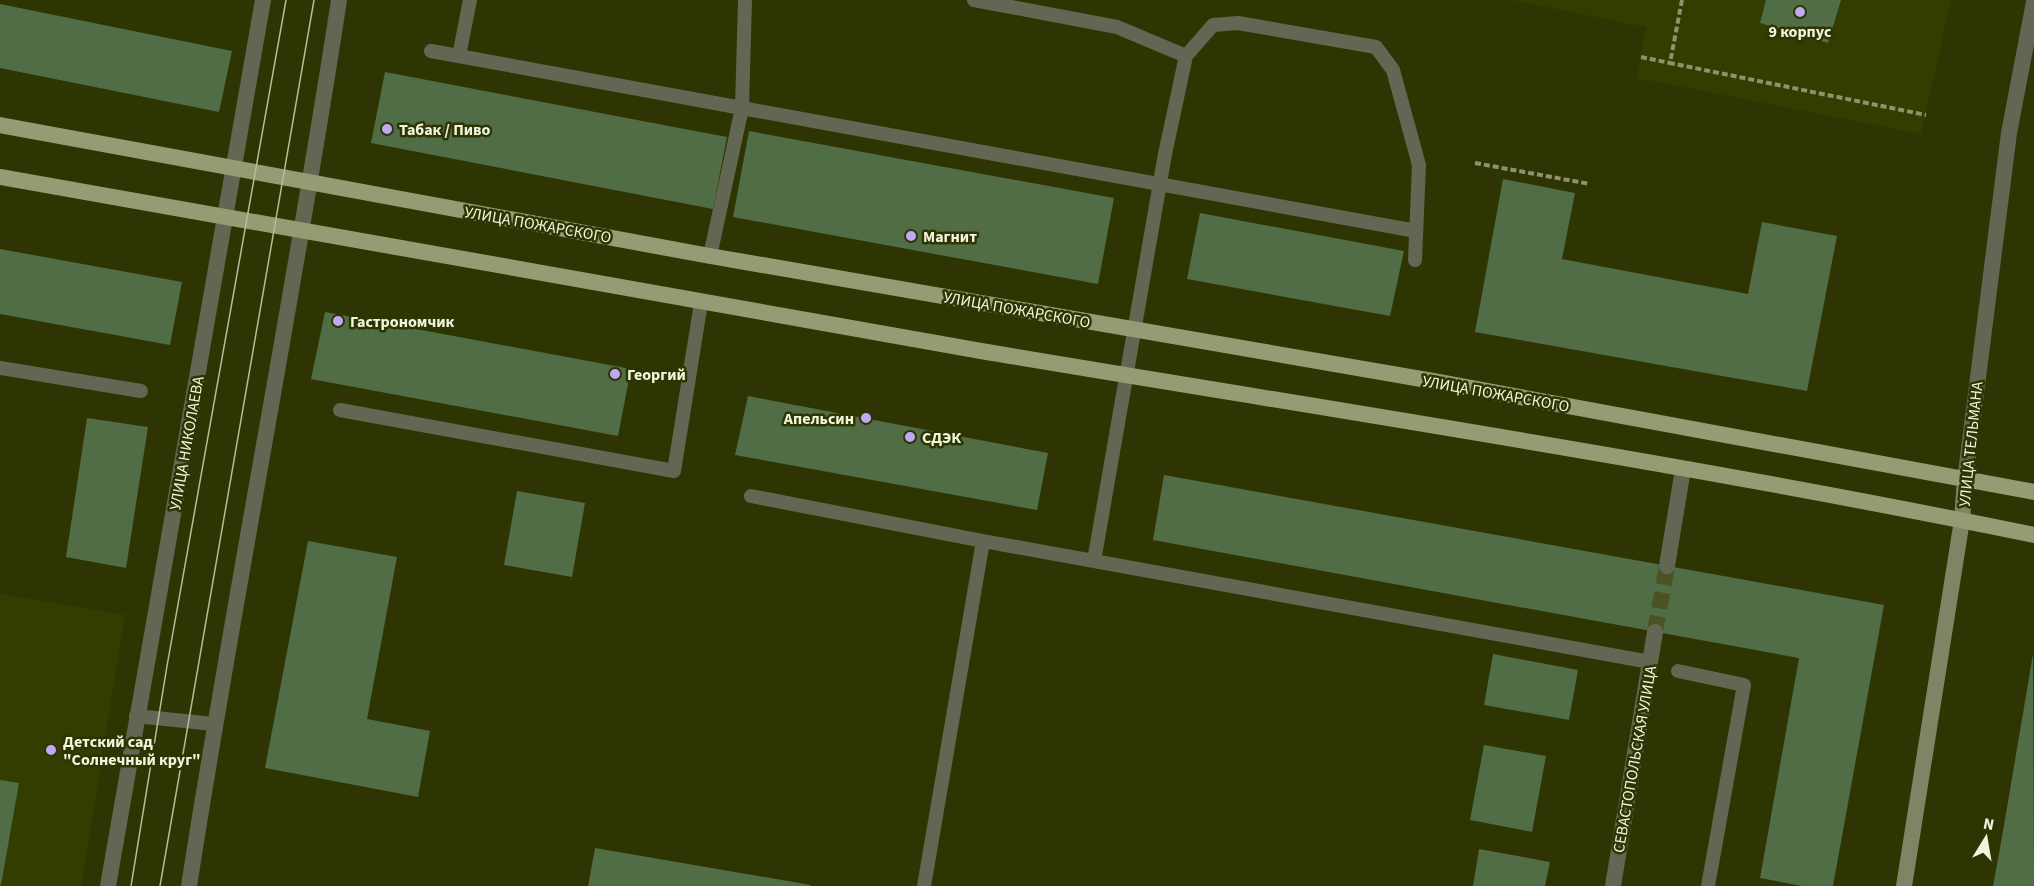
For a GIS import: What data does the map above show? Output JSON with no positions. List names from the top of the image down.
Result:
{
  "streets": {
    "main road": ["УЛИЦА ПОЖАРСКОГО", "УЛИЦА ТЕЛЬМАНА"],
    "street": ["УЛИЦА НИКОЛАЕВА", "СЕВАСТОПОЛЬСКАЯ УЛИЦА"]
  },
  "crossings": [
    ["УЛИЦА ПОЖАРСКОГО", "УЛИЦА НИКОЛАЕВА"],
    ["УЛИЦА ПОЖАРСКОГО", "УЛИЦА ТЕЛЬМАНА"]
  ],
  "places": [
    "9 корпус",
    "Табак / Пиво",
    "Магнит",
    "Гастрономчик",
    "Георгий",
    "Апельсин",
    "СДЭК",
    "Детский сад \"Солнечный круг\""
  ],
  "north": "top"
}
